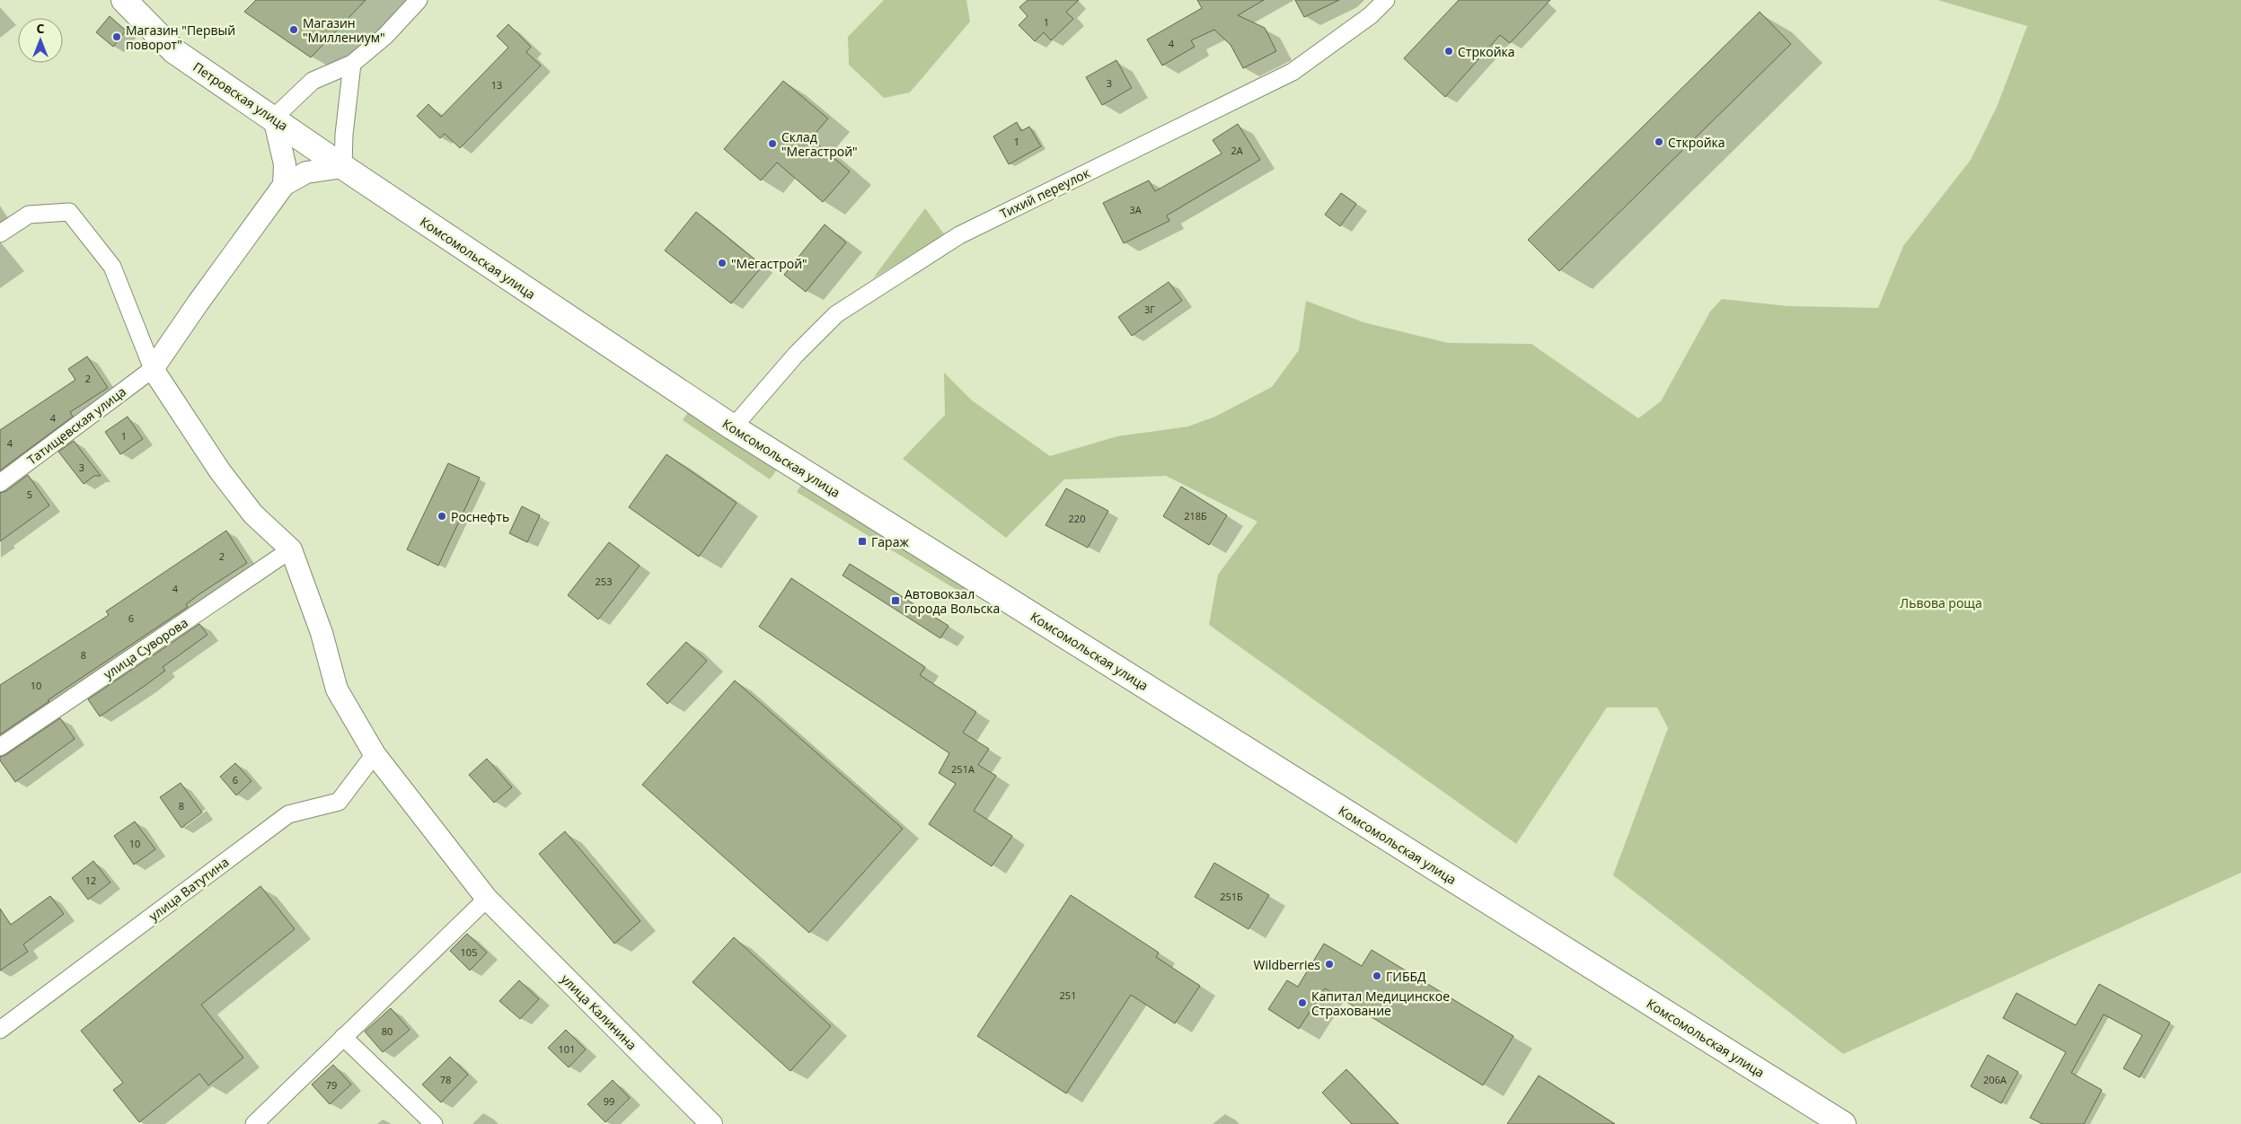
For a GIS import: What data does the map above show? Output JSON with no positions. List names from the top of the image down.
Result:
{
  "streets": {
    "main road": ["Петровская улица", "Комсомольская улица"],
    "street": [
      "Тихий переулок",
      "Татищевская улица",
      "улица Суворова",
      "улица Ватутина",
      "улица Калинина"
    ]
  },
  "crossings": [
    ["Петровская улица", "Комсомольская улица"],
    ["Тихий переулок", "Комсомольская улица"],
    ["улица Суворова", "улица Калинина"],
    ["улица Ватутина", "улица Калинина"]
  ],
  "parks": ["Львова роща"],
  "places": {
    "other": [
      "Магазин \"Миллениум\"",
      "Магазин \"Первый поворот\"",
      "Стркойка",
      "Сткройка",
      "Склад \"Мегастрой\"",
      "\"Мегастрой\"",
      "Роснефть",
      "Wildberries",
      "ГИББД",
      "Капитал Медицинское Страхование"
    ],
    "transit": ["Гараж", "Автовокзал города Вольска"]
  },
  "house_numbers": [
    "1",
    "4",
    "3",
    "13",
    "1",
    "2А",
    "3А",
    "3Г",
    "2",
    "4",
    "1",
    "4",
    "3",
    "5",
    "218Б",
    "220",
    "2",
    "253",
    "4",
    "6",
    "8",
    "10",
    "251А",
    "6",
    "8",
    "10",
    "12",
    "251Б",
    "105",
    "251",
    "80",
    "101",
    "78",
    "206А",
    "79",
    "99"
  ],
  "north": "top"
}
